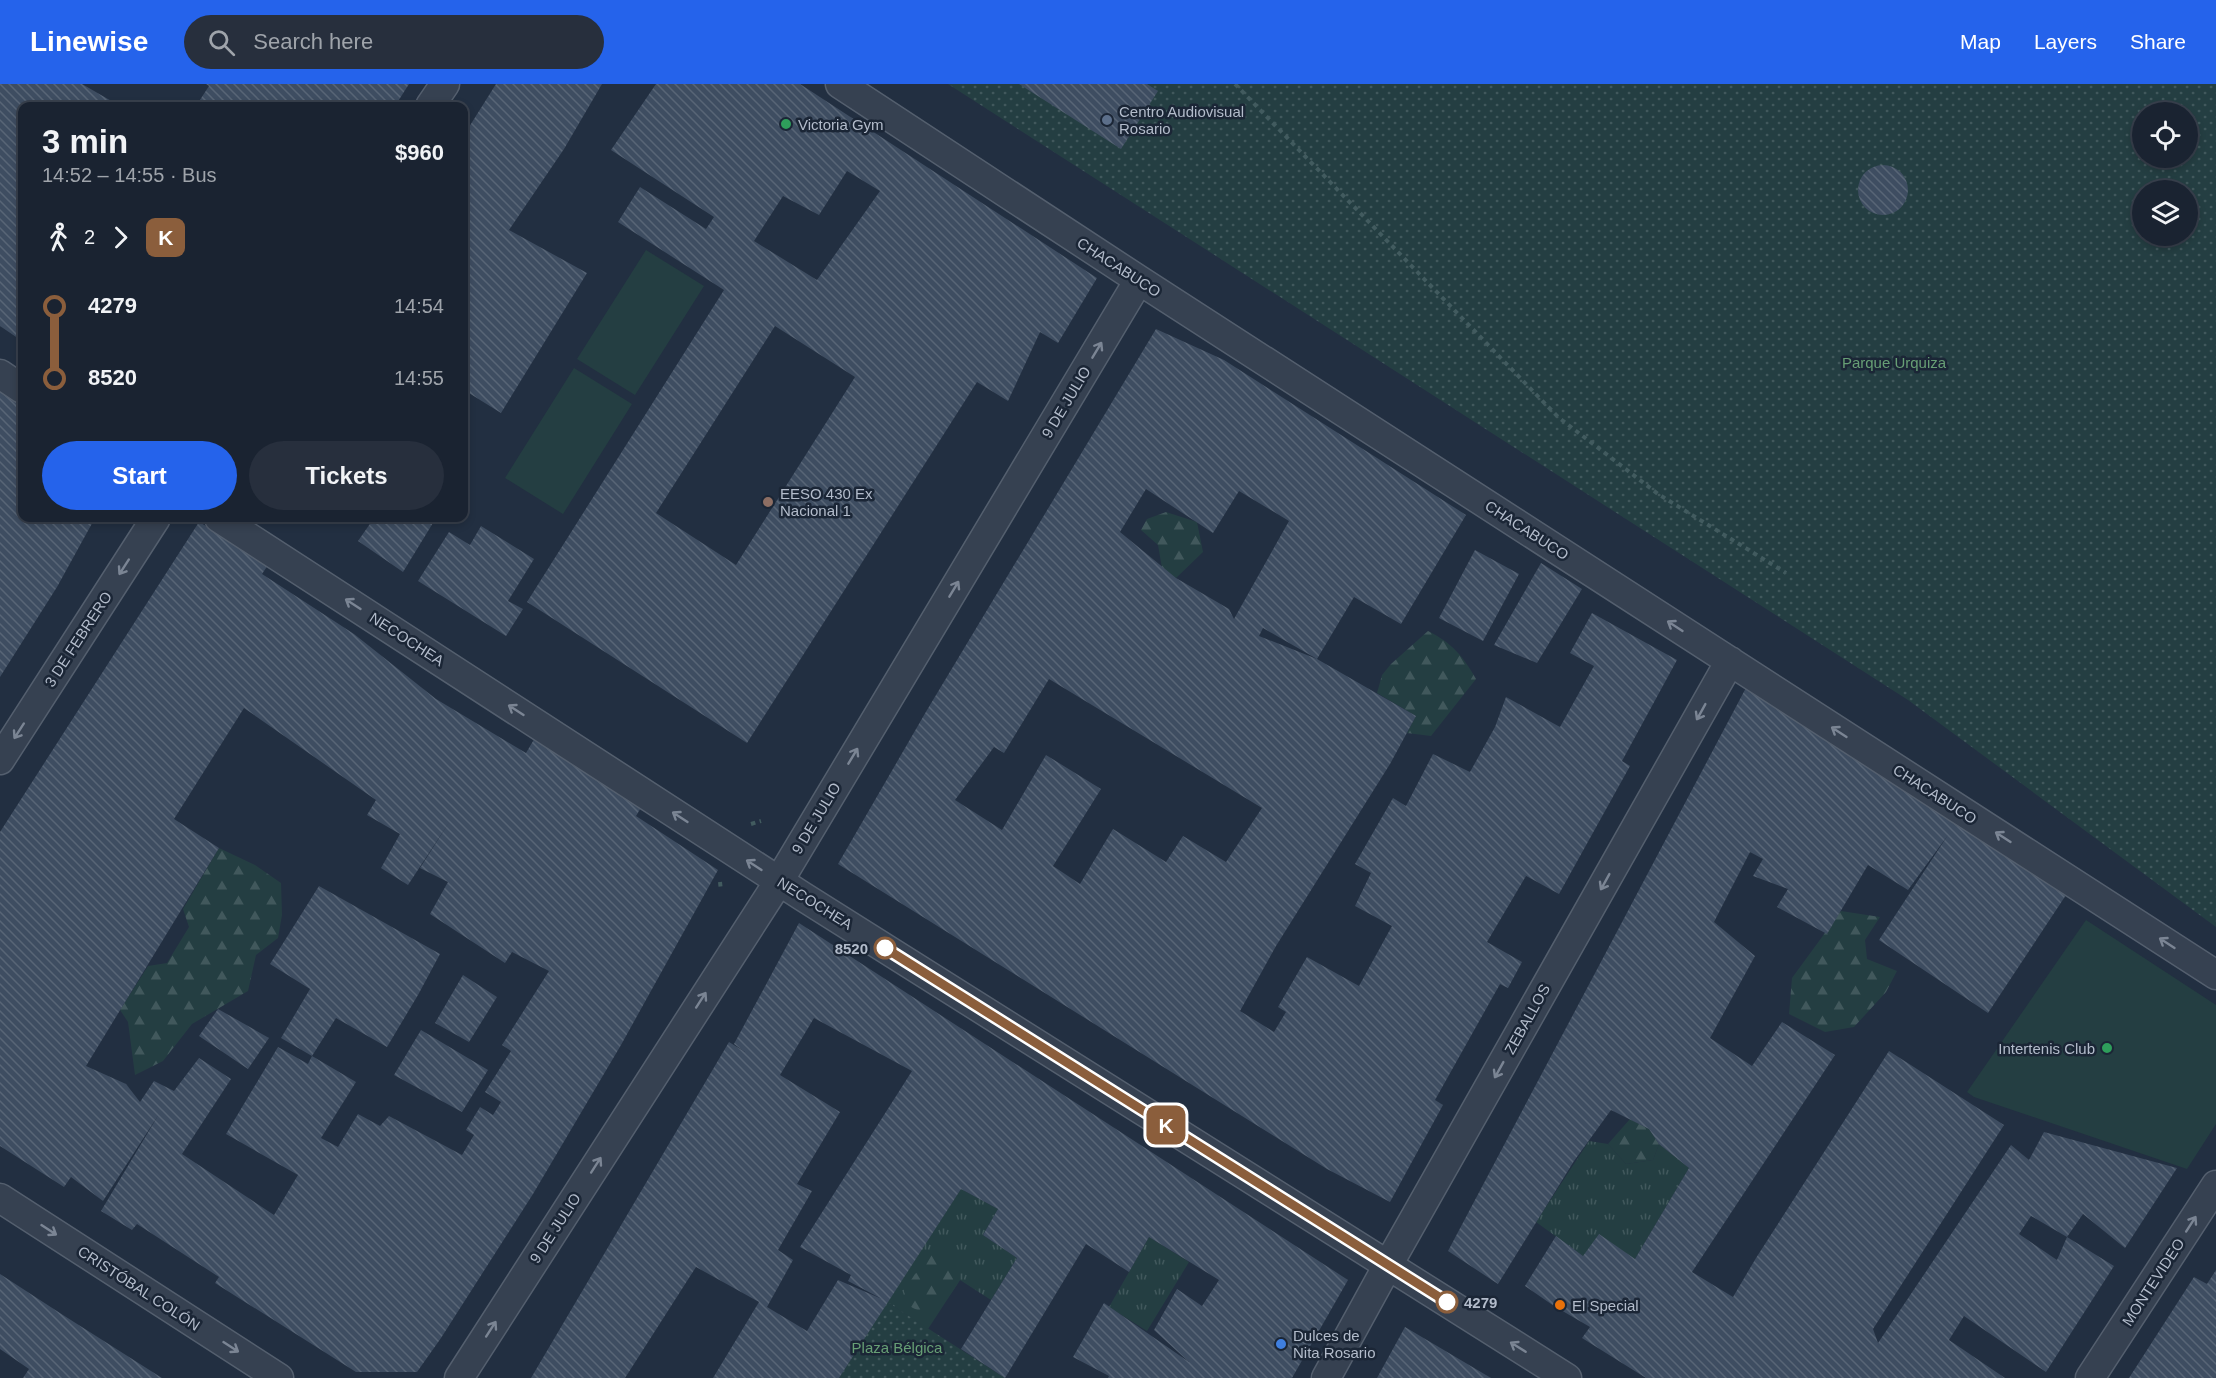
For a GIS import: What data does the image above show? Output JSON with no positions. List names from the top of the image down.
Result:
{
  "streets": {
    "street": [
      "CHACABUCO",
      "9 DE JULIO",
      "3 DE FEBRERO",
      "NECOCHEA",
      "ZEBALLOS",
      "MONTEVIDEO",
      "CRISTÓBAL COLÓN"
    ]
  },
  "crossings": [
    ["CHACABUCO", "9 DE JULIO"],
    ["CHACABUCO", "ZEBALLOS"],
    ["9 DE JULIO", "NECOCHEA"],
    ["NECOCHEA", "ZEBALLOS"]
  ],
  "one_way": [
    "CHACABUCO",
    "9 DE JULIO",
    "3 DE FEBRERO",
    "NECOCHEA",
    "ZEBALLOS",
    "MONTEVIDEO",
    "CRISTÓBAL COLÓN"
  ],
  "parks": ["Parque Urquiza", "Plaza Bélgica"],
  "places": [
    "Centro Audiovisual Rosario",
    "Victoria Gym",
    "EESO 430 Ex Nacional 1",
    "8520",
    "Intertenis Club",
    "4279",
    "El Special",
    "Dulces de Nita Rosario"
  ],
  "lines": ["bus line K"],
  "page": {
    "header": "Linewise",
    "search": "Search here",
    "nav": ["Map", "Layers", "Share"],
    "on_map": "K",
    "heading": ["3 min", "14:52 – 14:55 · Bus", "$960"],
    "legs": ["2", "K"],
    "list": [
      {
        "name": "4279",
        "value": "14:54"
      },
      {
        "name": "8520",
        "value": "14:55"
      }
    ],
    "buttons": ["Start", "Tickets"]
  }
}
